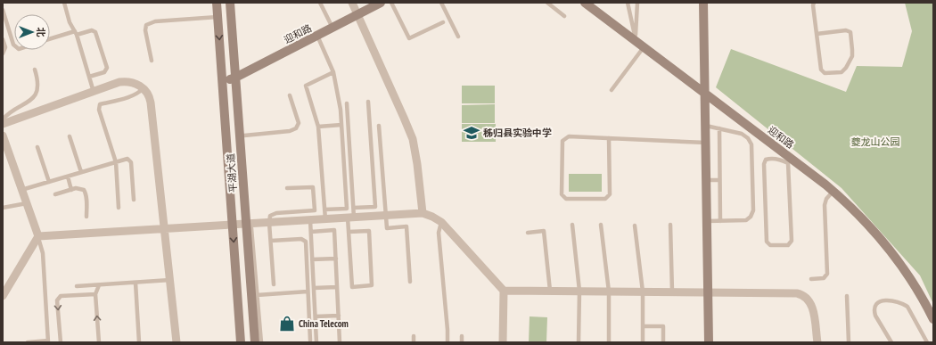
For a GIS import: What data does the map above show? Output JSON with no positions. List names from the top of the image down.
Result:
{
  "streets": {
    "main road": ["迎和路", "平湖大道"]
  },
  "crossings": [
    ["迎和路", "平湖大道"]
  ],
  "parks": ["夔龙山公园"],
  "places": {
    "school or university": ["秭归县实验中学"],
    "shop": ["China Telecom"]
  },
  "north": "right"
}
